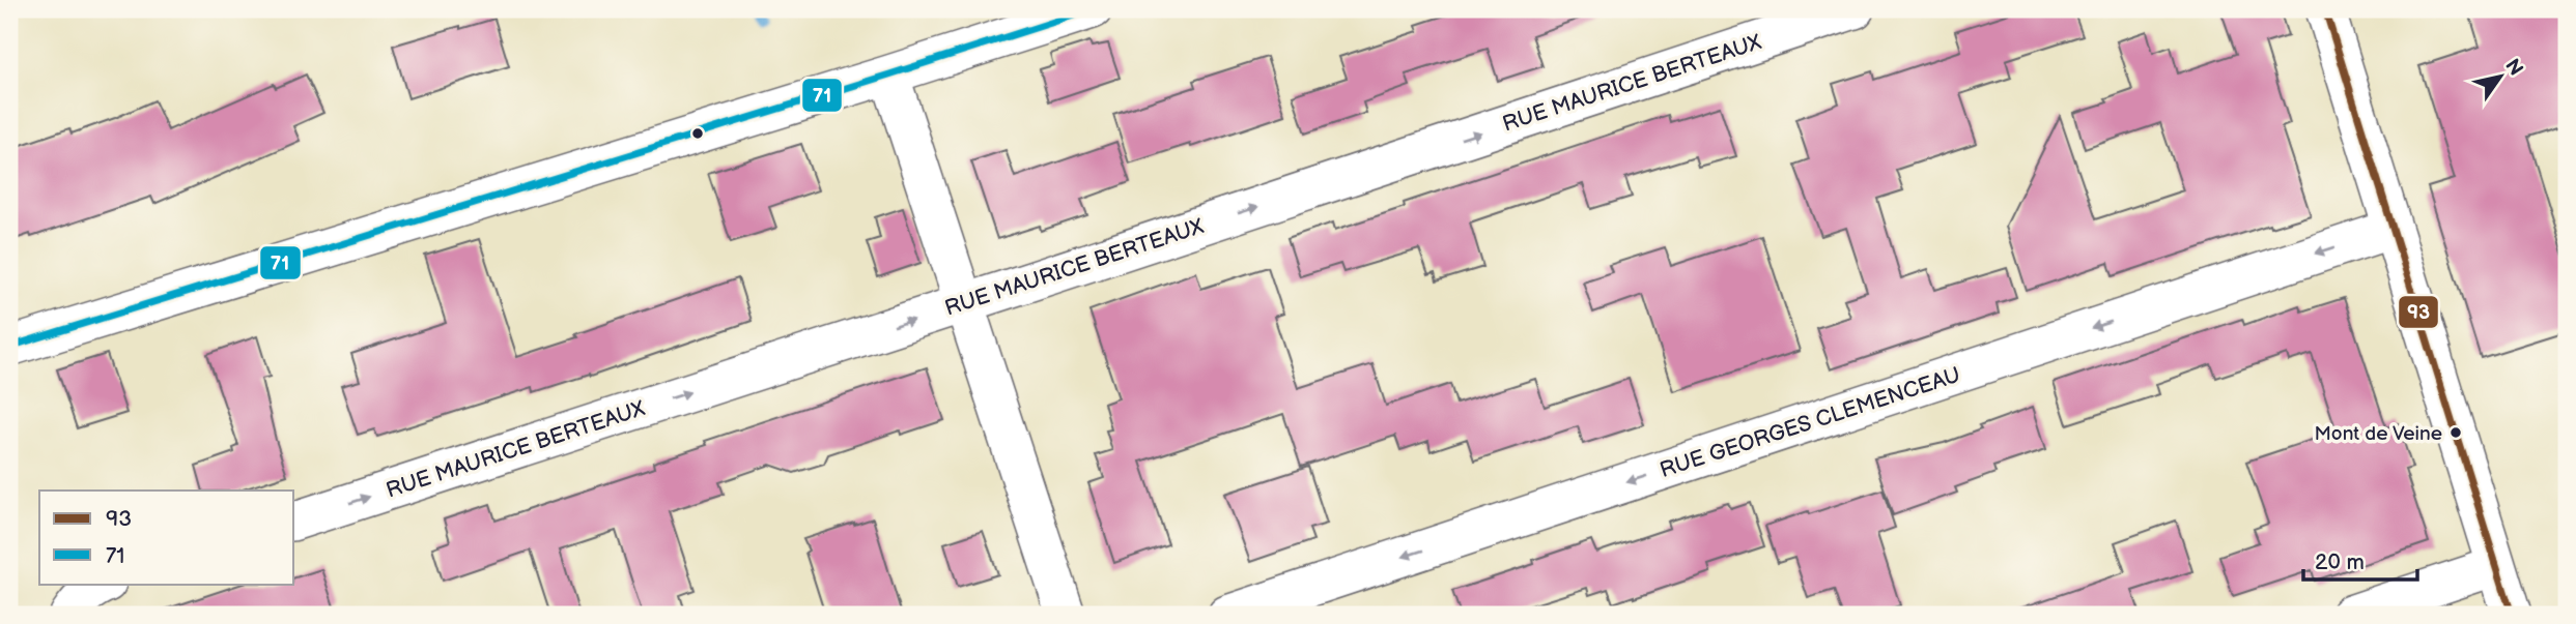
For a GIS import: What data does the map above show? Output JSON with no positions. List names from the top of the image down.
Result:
{
  "streets": {
    "street": ["RUE MAURICE BERTEAUX", "RUE GEORGES CLEMENCEAU"]
  },
  "one_way": ["RUE GEORGES CLEMENCEAU"],
  "places": ["Mont de Veine"],
  "lines": ["transit line 93", "transit line 71"],
  "legend": ["93", "71"],
  "scale_bar": "20 m",
  "north": "top right"
}
